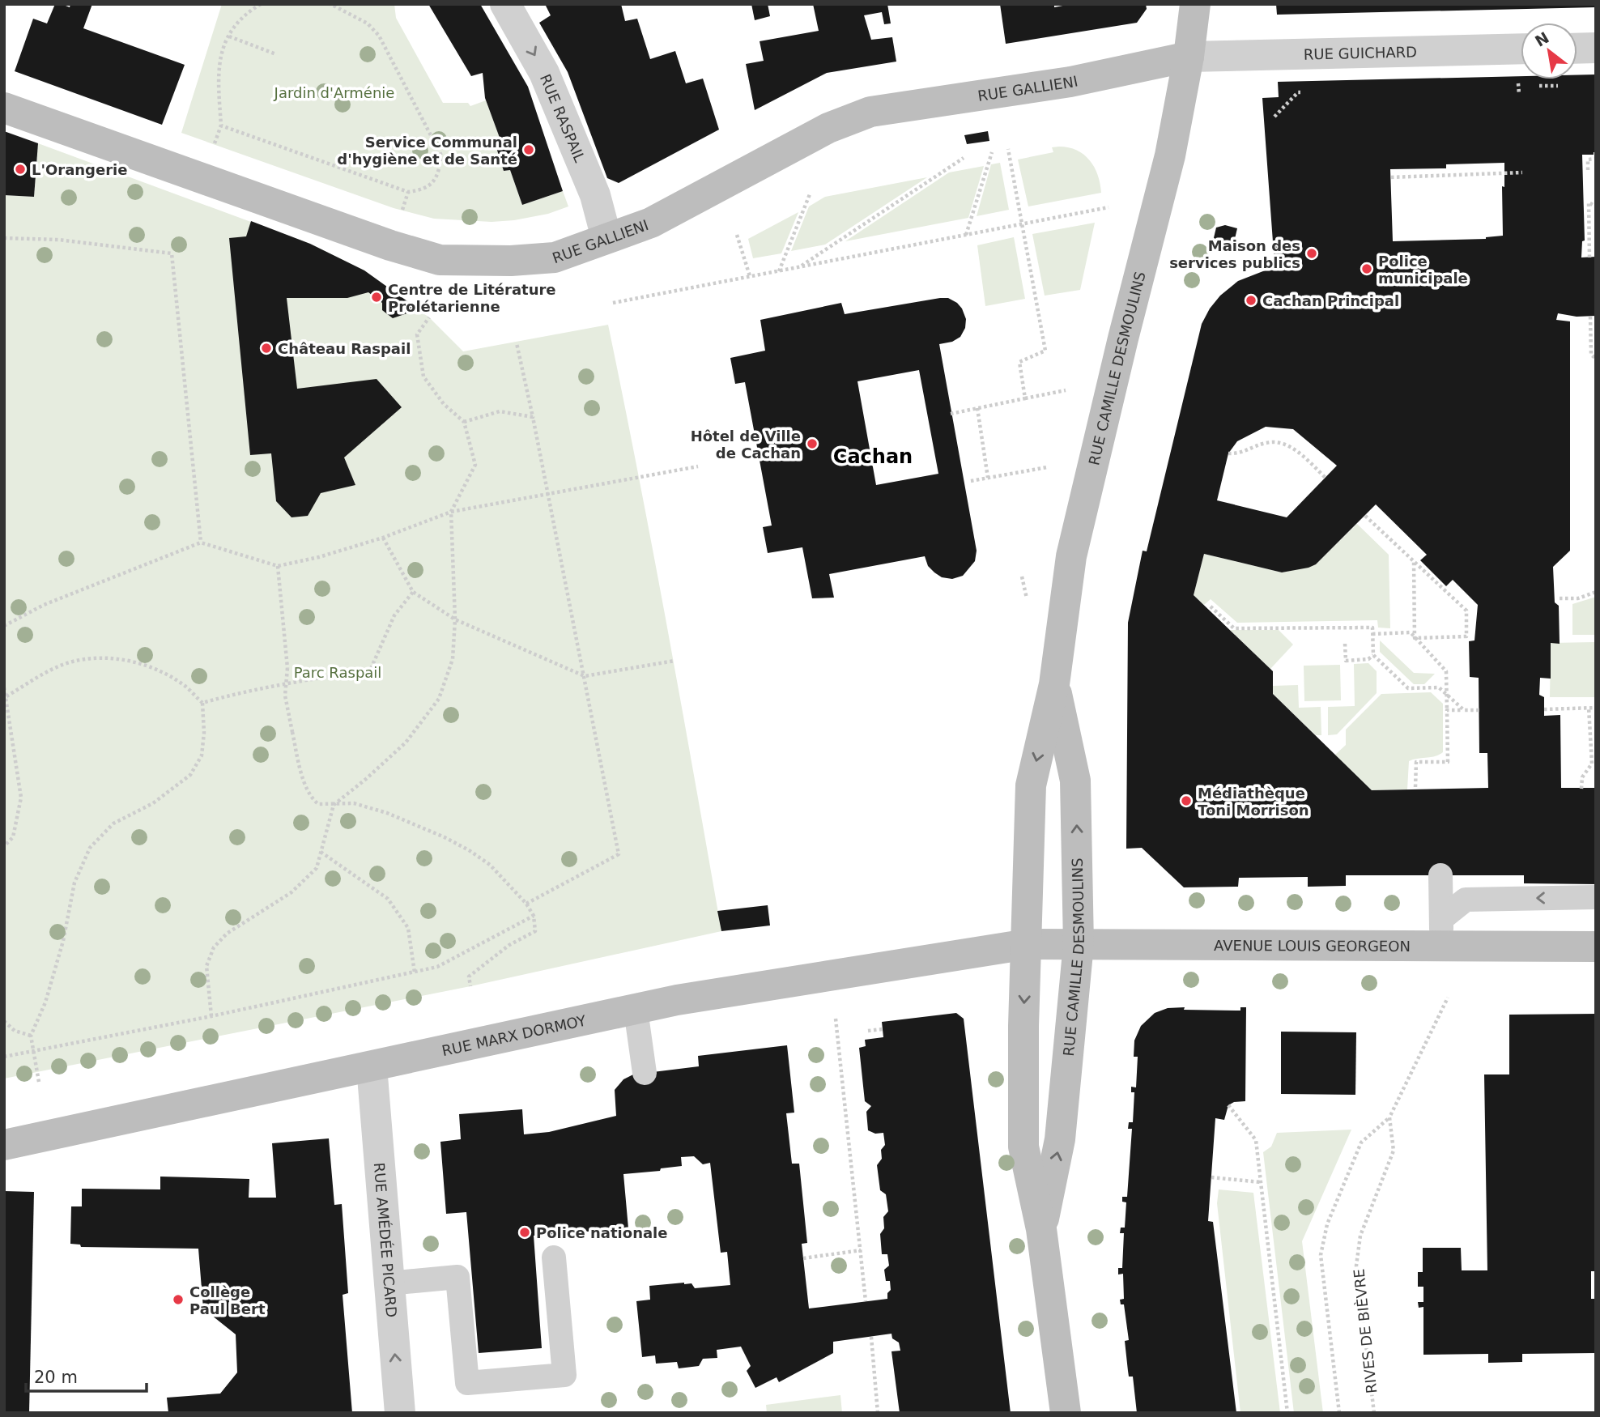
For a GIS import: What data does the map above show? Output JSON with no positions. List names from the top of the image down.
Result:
{
  "streets": {
    "main road": [
      "RUE GALLIENI",
      "RUE CAMILLE DESMOULINS",
      "AVENUE LOUIS GEORGEON",
      "RUE MARX DORMOY"
    ],
    "street": ["RUE GUICHARD", "RUE RASPAIL", "RUE AMÉDÉE PICARD"],
    "path": ["RIVES DE BIÈVRE"]
  },
  "crossings": [
    ["RUE GUICHARD", "RUE GALLIENI"],
    ["RUE GUICHARD", "RUE CAMILLE DESMOULINS"],
    ["RUE GALLIENI", "RUE RASPAIL"],
    ["RUE GALLIENI", "RUE CAMILLE DESMOULINS"],
    ["RUE CAMILLE DESMOULINS", "AVENUE LOUIS GEORGEON"],
    ["RUE CAMILLE DESMOULINS", "RUE MARX DORMOY"],
    ["AVENUE LOUIS GEORGEON", "RUE MARX DORMOY"],
    ["RUE MARX DORMOY", "RUE AMÉDÉE PICARD"]
  ],
  "one_way": ["RUE RASPAIL", "RUE AMÉDÉE PICARD"],
  "districts": ["Cachan"],
  "parks": ["Jardin d'Arménie", "Parc Raspail"],
  "places": [
    "Service Communal d'hygiène et de Santé",
    "L'Orangerie",
    "Maison des services publics",
    "Police municipale",
    "Centre de Litérature Prolétarienne",
    "Cachan Principal",
    "Château Raspail",
    "Hôtel de Ville de Cachan",
    "Médiathèque Toni Morrison",
    "Police nationale",
    "Collège Paul Bert"
  ],
  "scale_bar": "20 m",
  "north": "top left"
}
